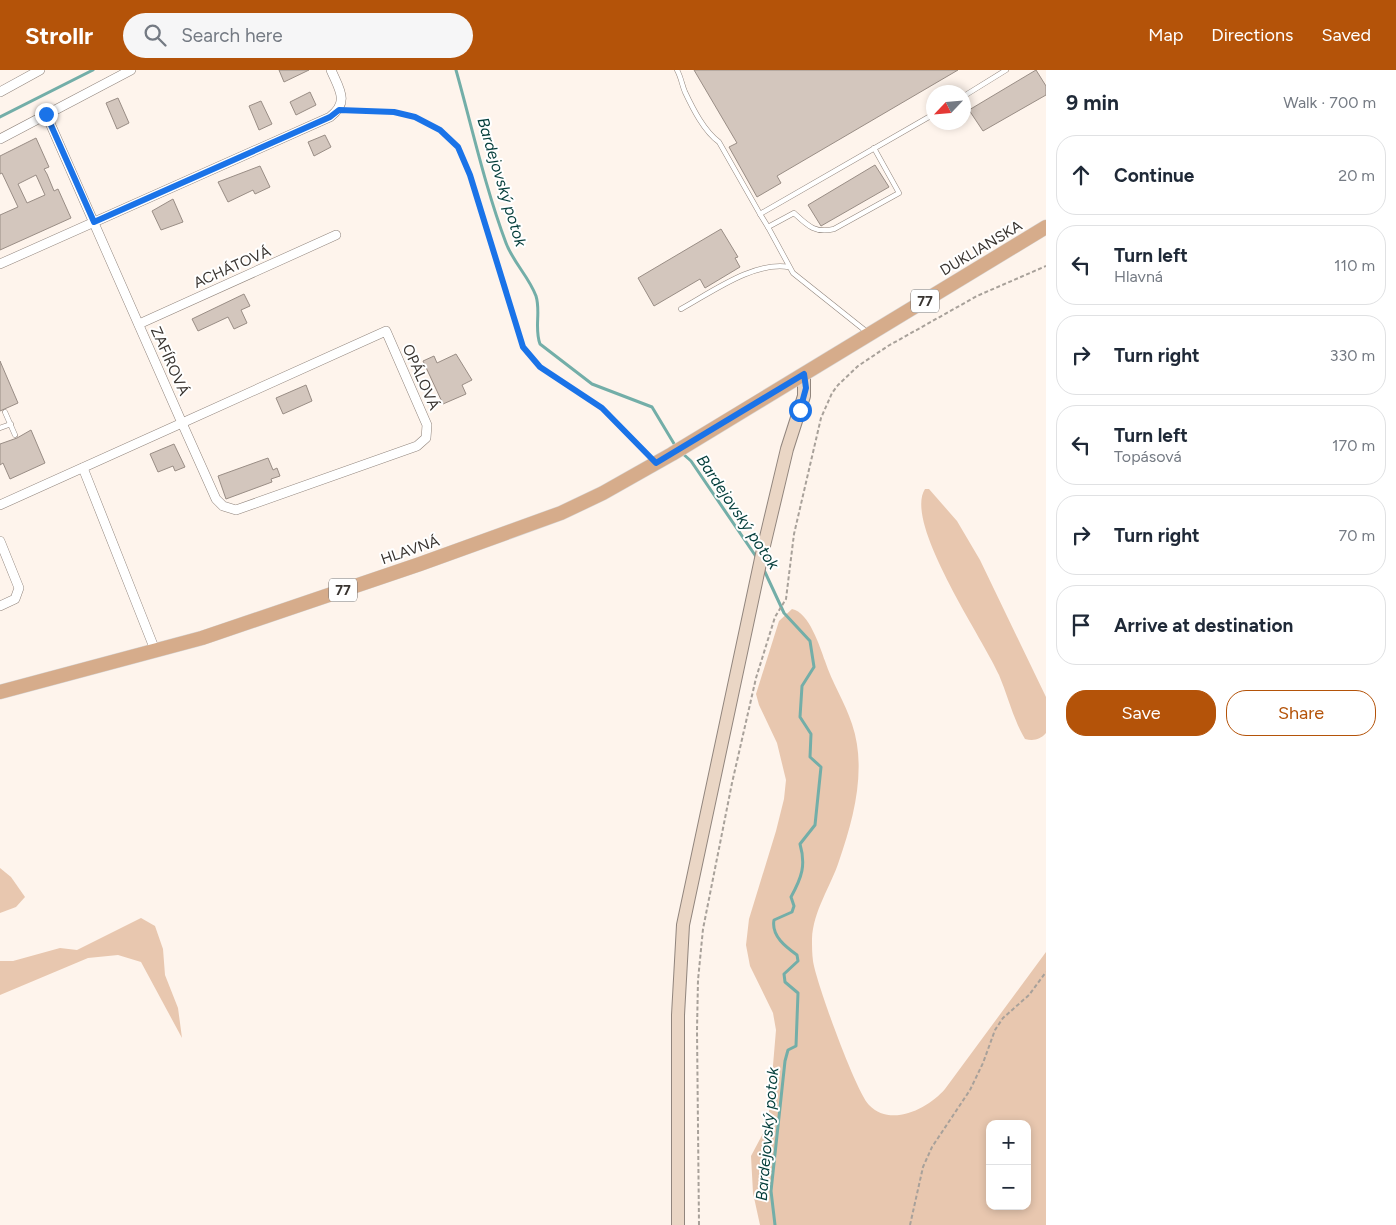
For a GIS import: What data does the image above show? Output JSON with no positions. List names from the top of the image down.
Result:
{
  "streets": {
    "main road": ["DUKLIANSKA", "77", "HLAVNÁ"],
    "street": ["ACHÁTOVÁ", "ZAFÍROVÁ", "OPÁLOVÁ"]
  },
  "crossings": [
    ["DUKLIANSKA", "HLAVNÁ"],
    ["ACHÁTOVÁ", "ZAFÍROVÁ"],
    ["ZAFÍROVÁ", "OPÁLOVÁ"]
  ],
  "water": ["Bardejovský potok"],
  "north": "bottom left",
  "page": {
    "header": "Strollr",
    "search": "Search here",
    "nav": ["Map", "Directions", "Saved"],
    "heading": ["9 min", "Walk · 700 m"],
    "list": [
      ["Continue", "20 m"],
      ["Turn left", "Hlavná", "110 m"],
      ["Turn right", "330 m"],
      ["Turn left", "Topásová", "170 m"],
      ["Turn right", "70 m"],
      "Arrive at destination"
    ],
    "buttons": ["Save", "Share"],
    "map_buttons": ["+", "−"]
  }
}
